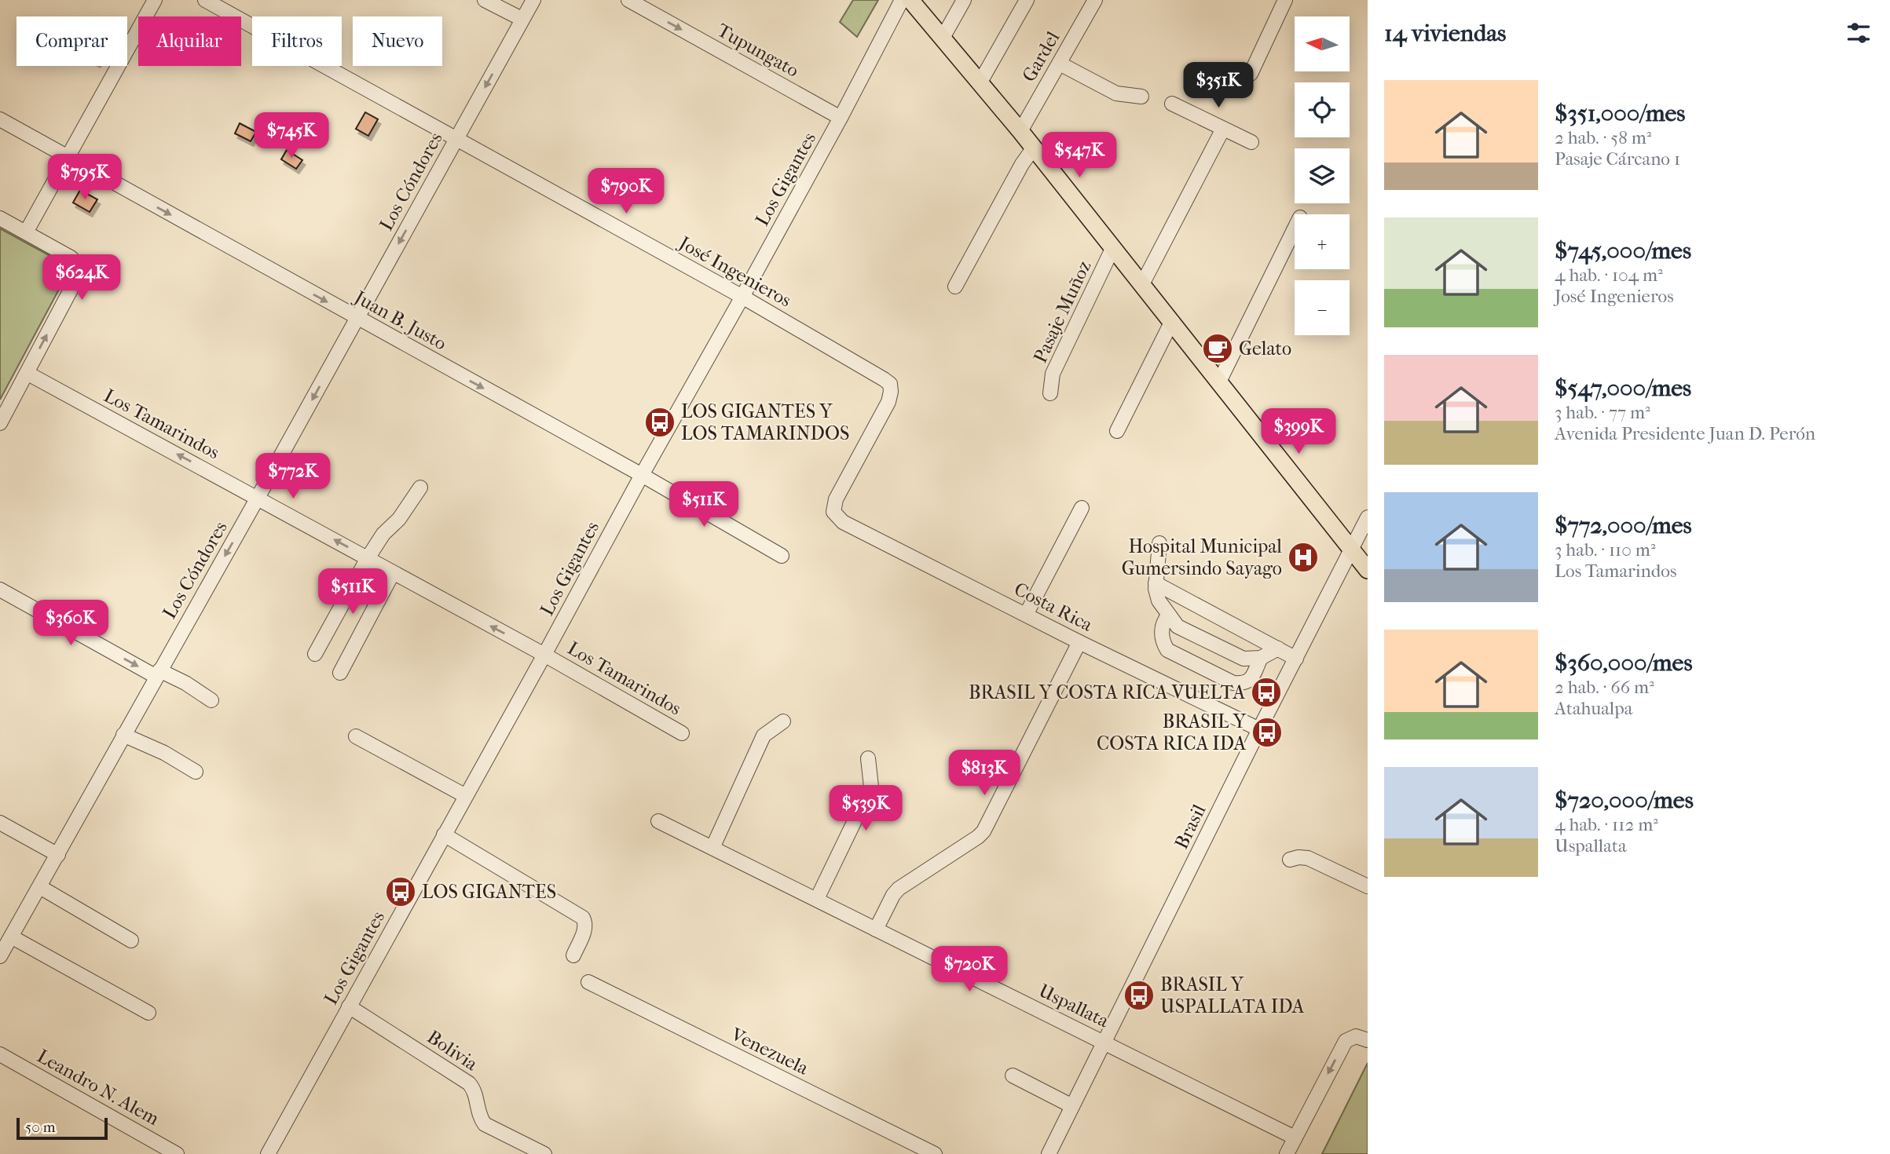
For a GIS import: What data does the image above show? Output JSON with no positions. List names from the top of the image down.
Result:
{
  "streets": {
    "street": [
      "Tupungato",
      "Gardel",
      "Los Gigantes",
      "Los Cóndores",
      "José Ingenieros",
      "Pasaje Muñoz",
      "Juan B. Justo",
      "Los Tamarindos",
      "Costa Rica",
      "Brasil",
      "Uspallata",
      "Bolivia",
      "Venezuela",
      "Leandro N. Alem"
    ]
  },
  "crossings": [
    ["Tupungato", "Los Gigantes"],
    ["Los Gigantes", "José Ingenieros"],
    ["Los Gigantes", "Juan B. Justo"],
    ["Los Gigantes", "Los Tamarindos"],
    ["Los Gigantes", "Bolivia"],
    ["Los Cóndores", "José Ingenieros"],
    ["Los Cóndores", "Juan B. Justo"],
    ["Los Cóndores", "Los Tamarindos"],
    ["José Ingenieros", "Costa Rica"],
    ["Costa Rica", "Brasil"],
    ["Brasil", "Uspallata"]
  ],
  "one_way": [
    "Tupungato",
    "Los Cóndores",
    "Juan B. Justo",
    "Los Tamarindos"
  ],
  "places": {
    "cafe": ["Gelato"],
    "bus stop": [
      "LOS GIGANTES Y LOS TAMARINDOS",
      "BRASIL Y COSTA RICA VUELTA",
      "BRASIL Y COSTA RICA IDA",
      "LOS GIGANTES",
      "BRASIL Y USPALLATA IDA"
    ],
    "hospital": ["Hospital Municipal Gumersindo Sayago"]
  },
  "scale_bar": "50 m",
  "north": "left",
  "page": {
    "heading": "14 viviendas",
    "map_buttons": ["+", "−"],
    "chip": [
      "Comprar",
      "Alquilar",
      "Filtros",
      "Nuevo"
    ],
    "price": [
      "$351K",
      "$745K",
      "$547K",
      "$795K",
      "$790K",
      "$624K",
      "$399K",
      "$772K",
      "$511K",
      "$511K",
      "$360K",
      "$813K",
      "$539K",
      "$720K"
    ],
    "list": [
      {
        "name": "$351,000/mes",
        "note": "2 hab. · 58 m² · Pasaje Cárcano 1"
      },
      {
        "name": "$745,000/mes",
        "note": "4 hab. · 104 m² · José Ingenieros"
      },
      {
        "name": "$547,000/mes",
        "note": "3 hab. · 77 m² · Avenida Presidente Juan D. Perón"
      },
      {
        "name": "$772,000/mes",
        "note": "3 hab. · 110 m² · Los Tamarindos"
      },
      {
        "name": "$360,000/mes",
        "note": "2 hab. · 66 m² · Atahualpa"
      },
      {
        "name": "$720,000/mes",
        "note": "4 hab. · 112 m² · Uspallata"
      }
    ],
    "scale": "50 m"
  }
}
